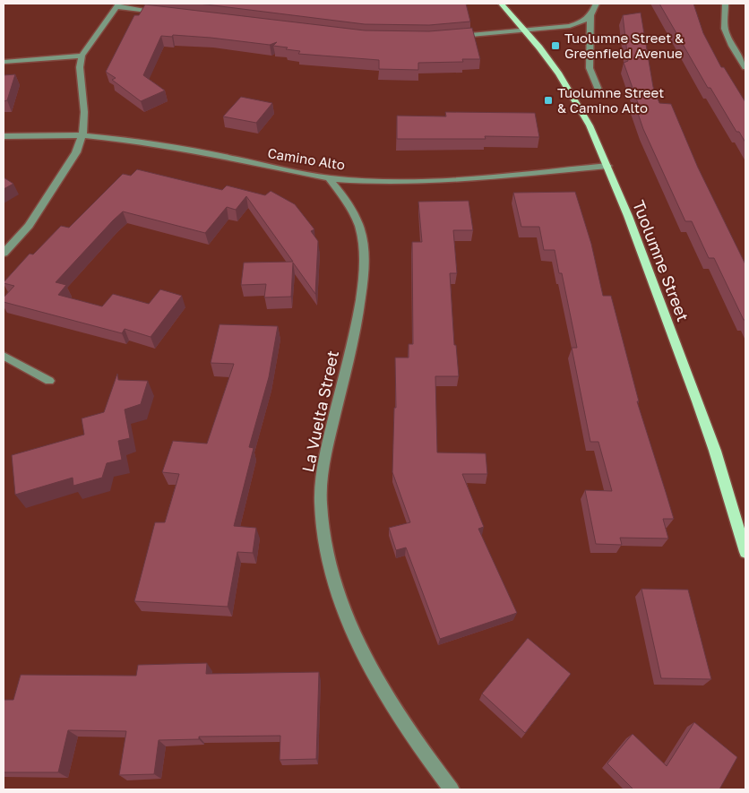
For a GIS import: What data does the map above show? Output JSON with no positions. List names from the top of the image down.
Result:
{
  "streets": {
    "main road": ["Tuolumne Street"],
    "street": ["Camino Alto", "La Vuelta Street"]
  },
  "crossings": [
    ["Camino Alto", "Tuolumne Street"],
    ["Camino Alto", "La Vuelta Street"]
  ],
  "places": {
    "transit": ["Tuolumne Street & Greenfield Avenue", "Tuolumne Street & Camino Alto"]
  }
}
